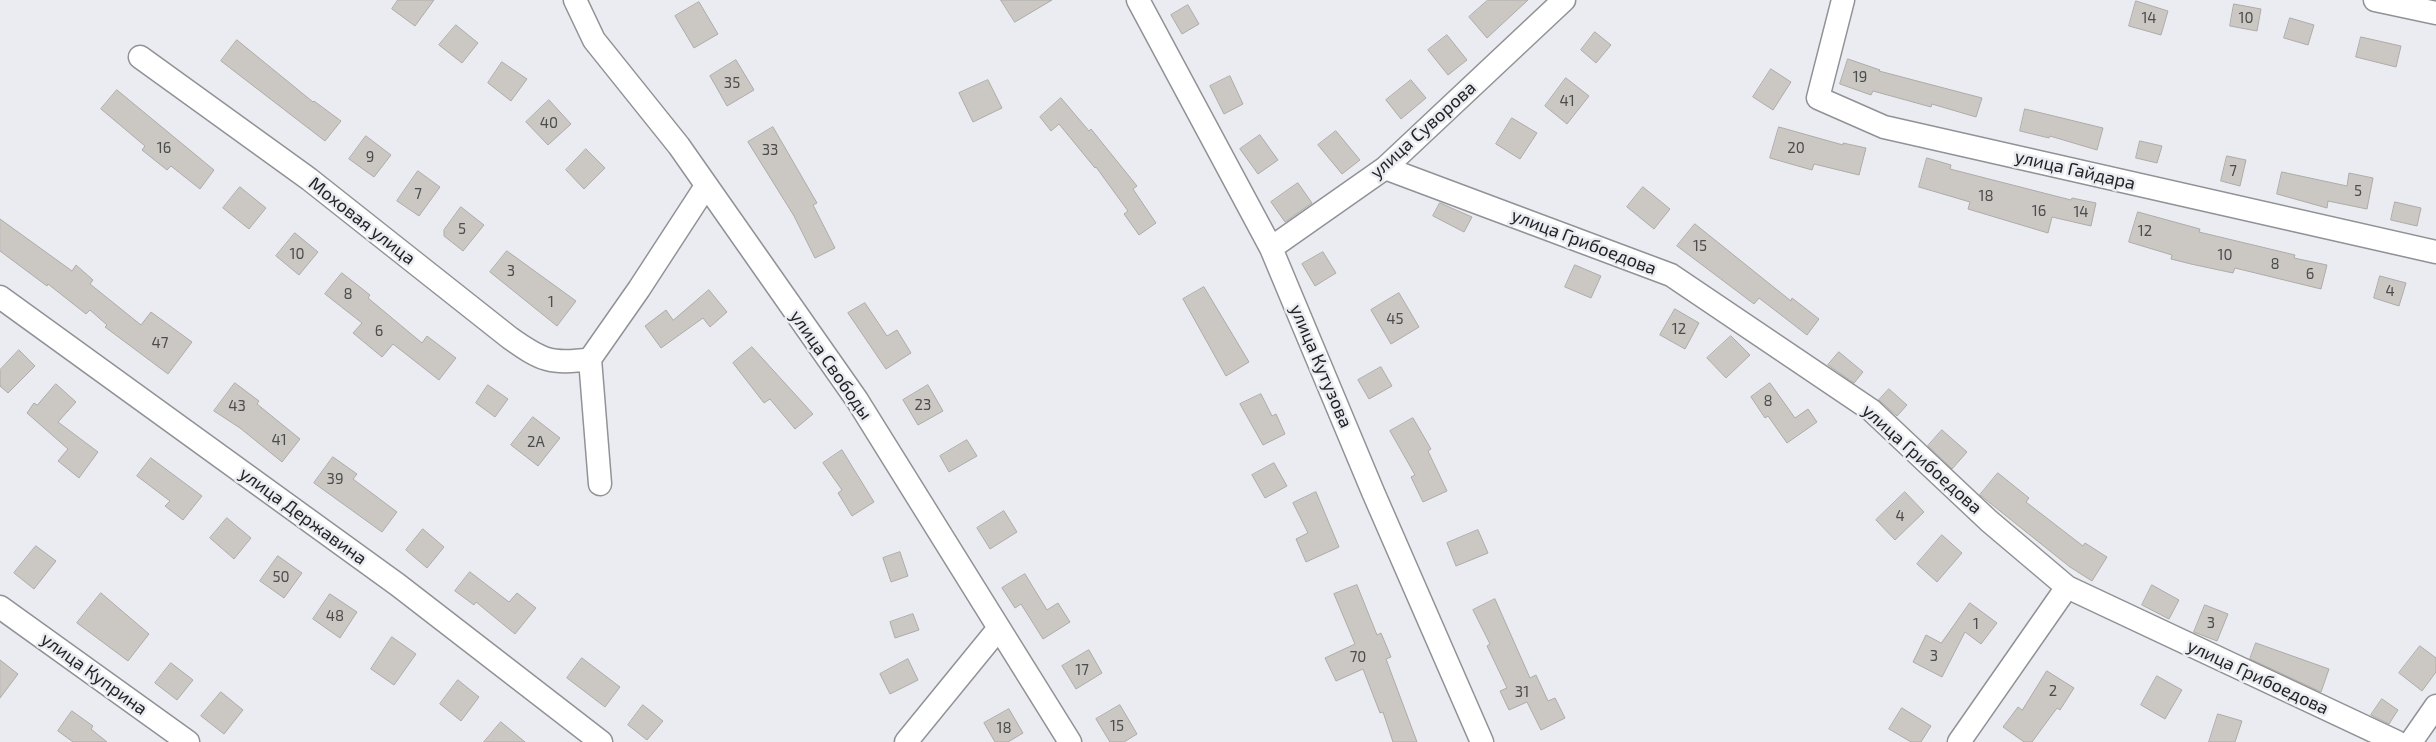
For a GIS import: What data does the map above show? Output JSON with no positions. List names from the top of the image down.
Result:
{
  "streets": {
    "street": [
      "улица Суворова",
      "улица Гайдара",
      "Моховая улица",
      "улица Грибоедова",
      "улица Свободы",
      "улица Кутузова",
      "улица Державина",
      "улица Куприна"
    ]
  },
  "crossings": [
    ["улица Суворова", "улица Грибоедова"],
    ["улица Суворова", "улица Кутузова"]
  ],
  "house_numbers": [
    "14",
    "10",
    "19",
    "35",
    "41",
    "40",
    "16",
    "20",
    "33",
    "9",
    "7",
    "5",
    "7",
    "18",
    "16",
    "14",
    "5",
    "12",
    "15",
    "10",
    "10",
    "8",
    "3",
    "6",
    "4",
    "8",
    "1",
    "45",
    "12",
    "6",
    "47",
    "8",
    "23",
    "43",
    "41",
    "2А",
    "39",
    "4",
    "50",
    "48",
    "3",
    "1",
    "3",
    "70",
    "17",
    "2",
    "31",
    "15",
    "18"
  ]
}
